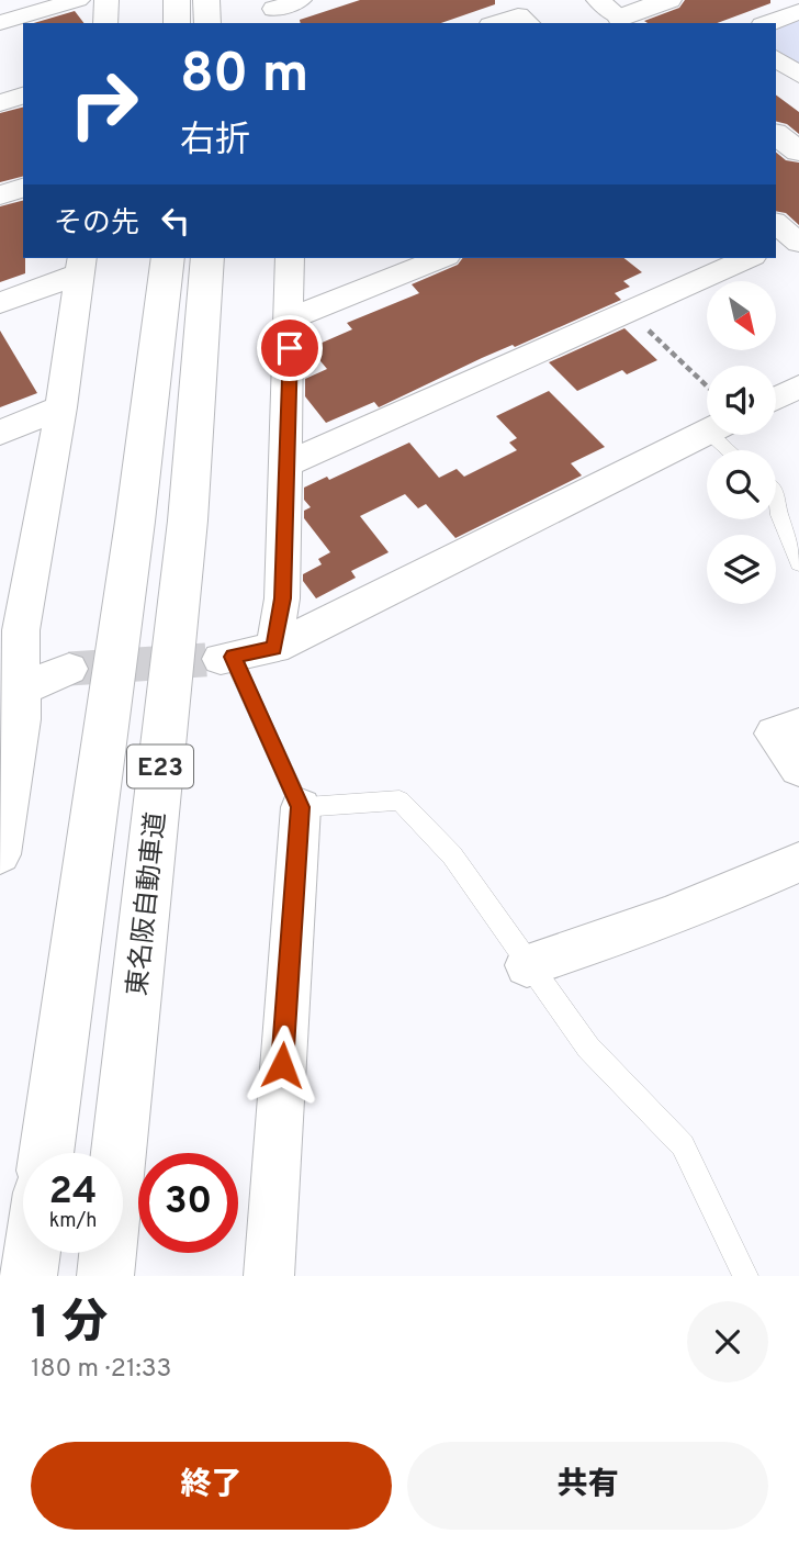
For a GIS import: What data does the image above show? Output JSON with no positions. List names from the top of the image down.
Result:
{
  "streets": {
    "main road": ["E23", "東名阪自動車道"]
  },
  "north": "bottom right",
  "page": {
    "turn": ["80 m", "右折"],
    "then": "その先",
    "speed": "24 km/h",
    "limit": "30",
    "heading": ["1 分", "180 m · 21:33"],
    "buttons": ["終了", "共有"]
  }
}
